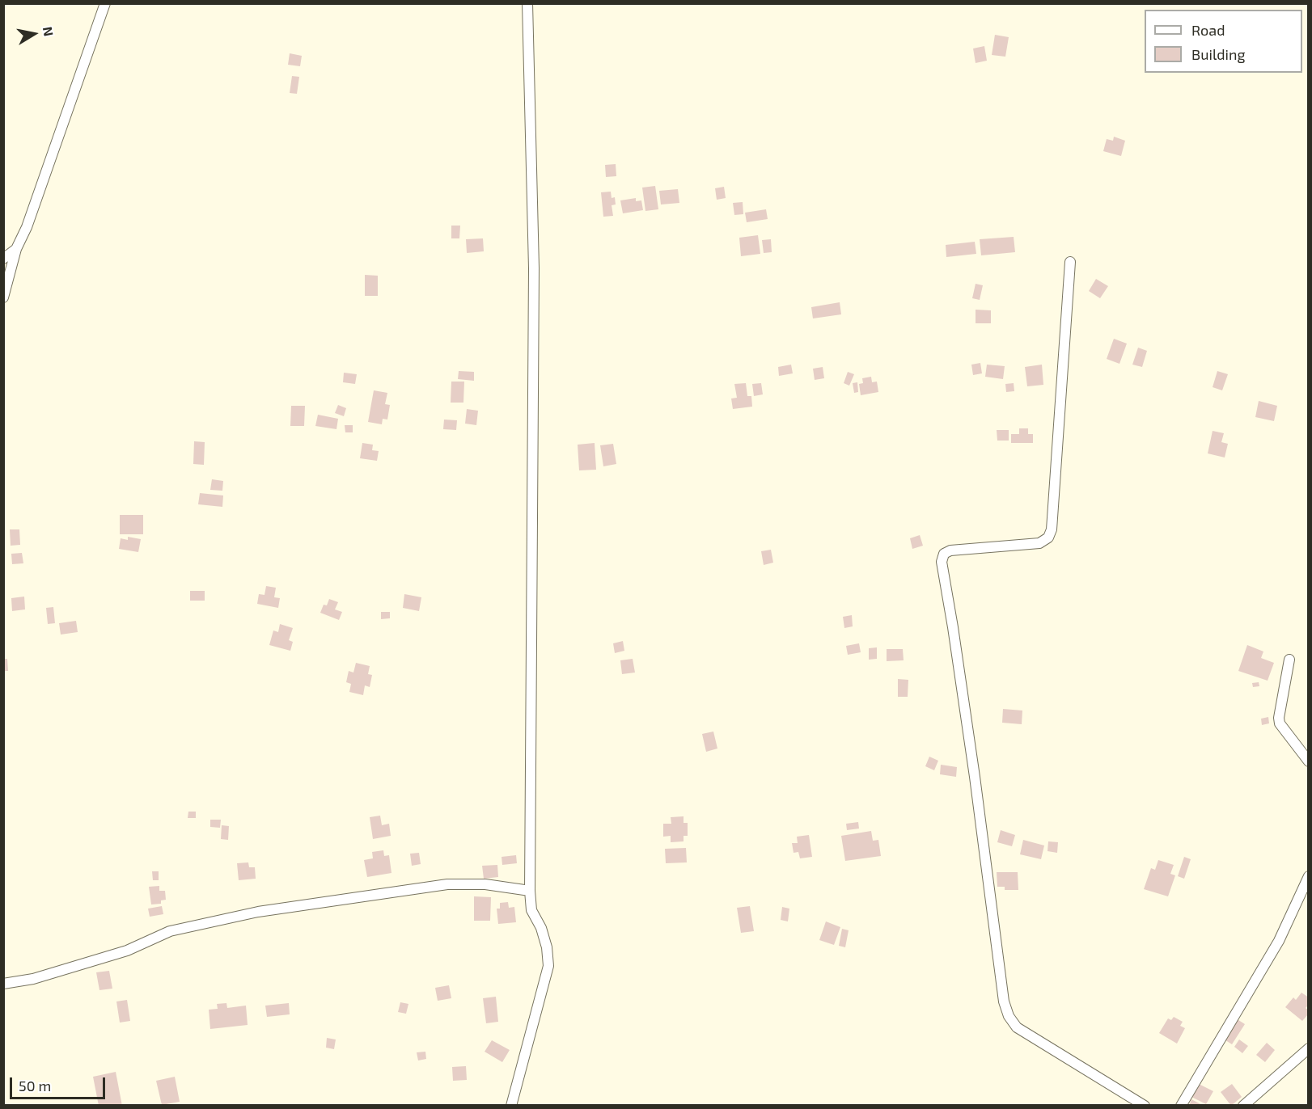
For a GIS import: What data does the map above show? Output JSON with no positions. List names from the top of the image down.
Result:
{
  "legend": ["Road", "Building"],
  "scale_bar": "50 m",
  "north": "right"
}
